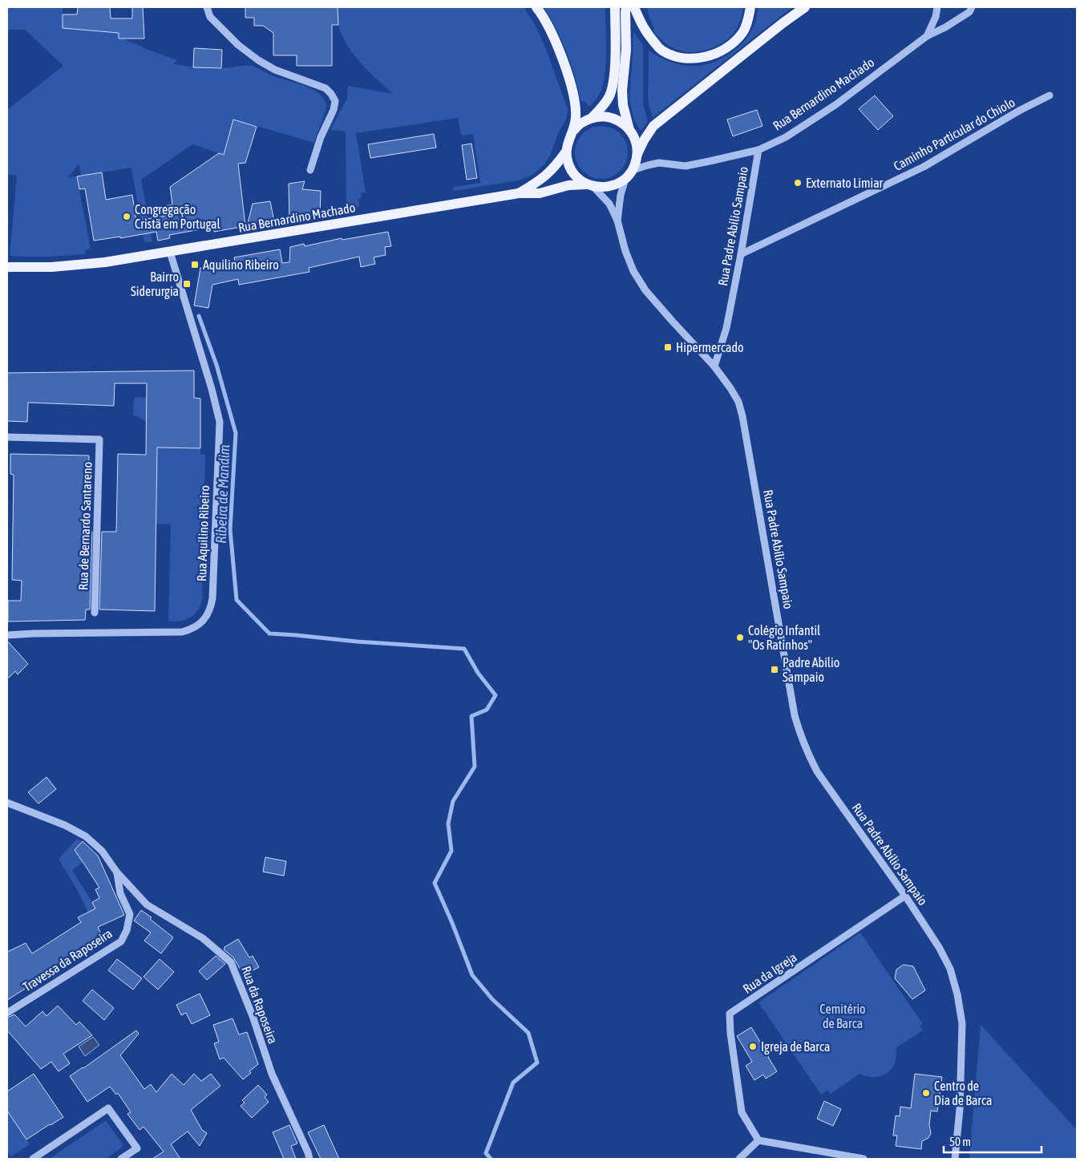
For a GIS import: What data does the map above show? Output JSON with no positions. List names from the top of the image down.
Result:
{
  "streets": {
    "main road": ["Rua Bernardino Machado"],
    "street": [
      "Caminho Particular do Chiolo",
      "Rua Padre Abílio Sampaio",
      "Rua de Bernardo Santareno",
      "Rua Aquilino Ribeiro",
      "Travessa da Raposeira",
      "Rua da Igreja",
      "Rua da Raposeira"
    ]
  },
  "crossings": [
    ["Rua Bernardino Machado", "Rua Padre Abílio Sampaio"],
    ["Rua Bernardino Machado", "Rua Aquilino Ribeiro"],
    ["Caminho Particular do Chiolo", "Rua Padre Abílio Sampaio"],
    ["Rua Padre Abílio Sampaio", "Rua da Igreja"],
    ["Travessa da Raposeira", "Rua da Raposeira"]
  ],
  "water": ["Ribeira de Mandim"],
  "parks": ["Cemitério de Barca"],
  "places": {
    "other": [
      "Externato Limiar",
      "Congregação Cristã em Portugal",
      "Colégio Infantil \"Os Ratinhos\"",
      "Igreja de Barca",
      "Centro de Dia de Barca"
    ],
    "transit": [
      "Aquilino Ribeiro",
      "Bairro Siderurgia",
      "Hipermercado",
      "Padre Abílio Sampaio"
    ]
  },
  "scale_bar": "50 m"
}
